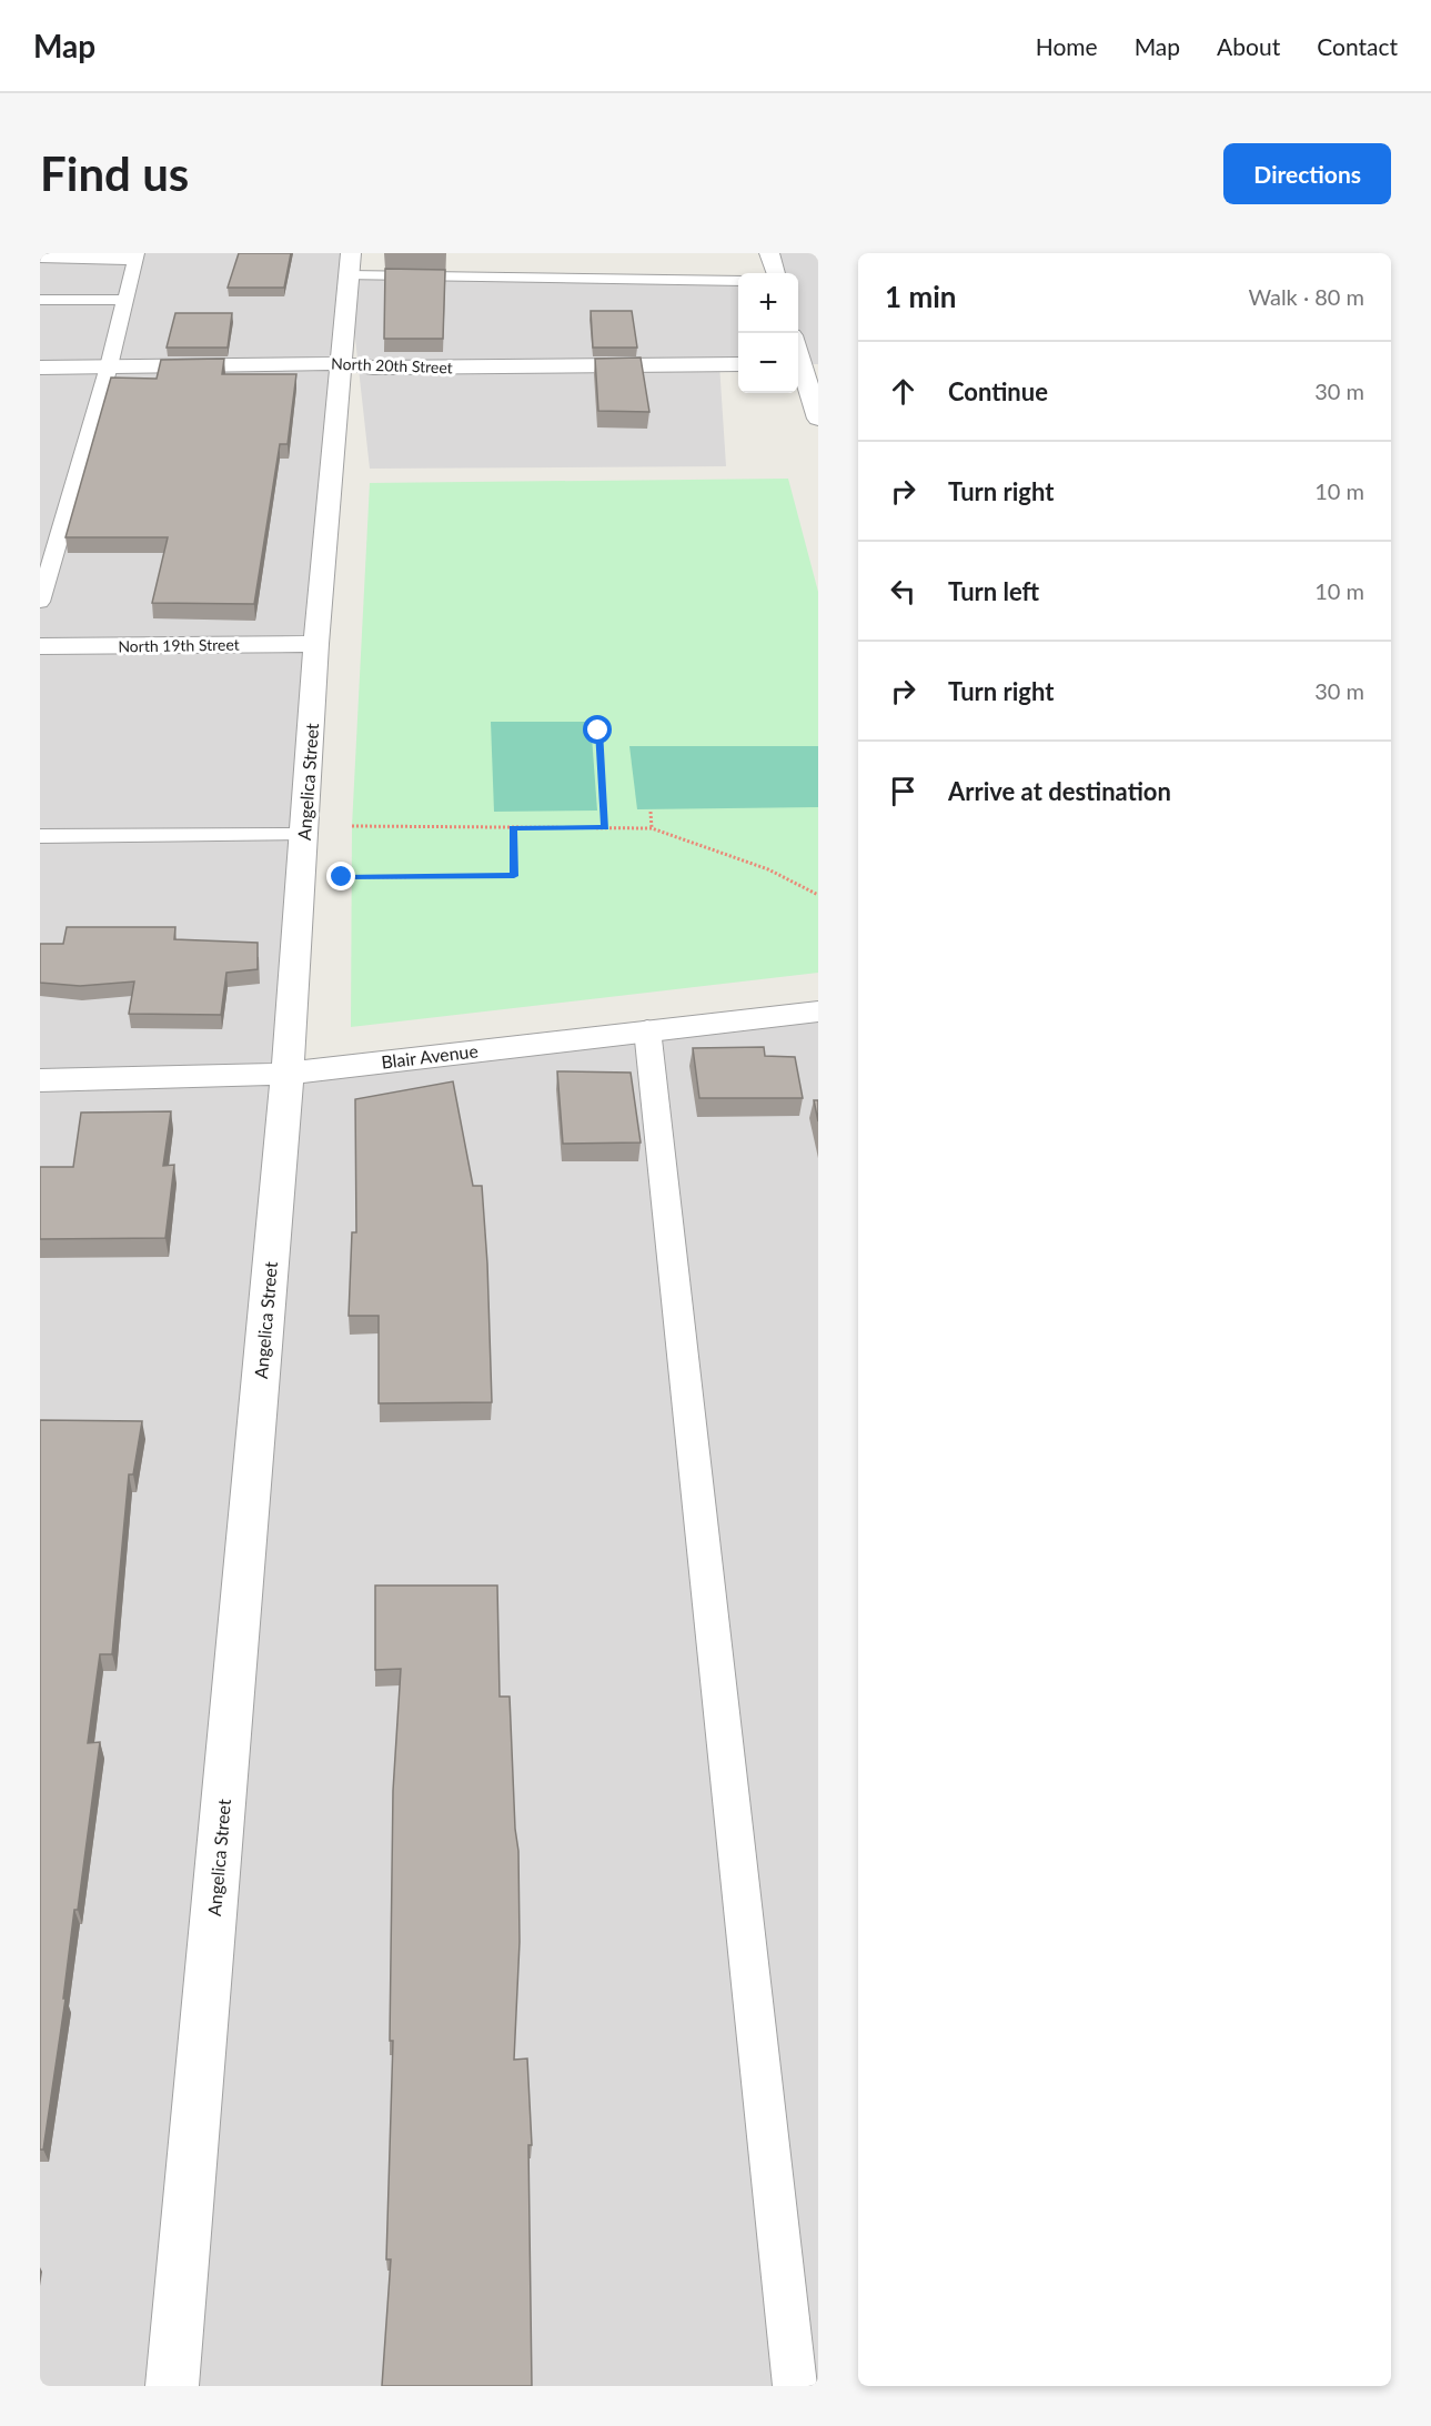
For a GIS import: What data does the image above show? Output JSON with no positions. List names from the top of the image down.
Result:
{
  "streets": {
    "street": [
      "North 20th Street",
      "North 19th Street",
      "Angelica Street",
      "Blair Avenue"
    ]
  },
  "crossings": [
    ["North 20th Street", "Angelica Street"],
    ["North 19th Street", "Angelica Street"],
    ["Angelica Street", "Blair Avenue"]
  ],
  "page": {
    "header": "Map",
    "nav": [
      "Home",
      "Map",
      "About",
      "Contact"
    ],
    "buttons": "Directions",
    "title": "Find us",
    "heading": ["1 min", "Walk · 80 m"],
    "map_buttons": ["+", "−"],
    "list": [
      ["Continue", "30 m"],
      ["Turn right", "10 m"],
      ["Turn left", "10 m"],
      ["Turn right", "30 m"],
      "Arrive at destination"
    ]
  }
}
